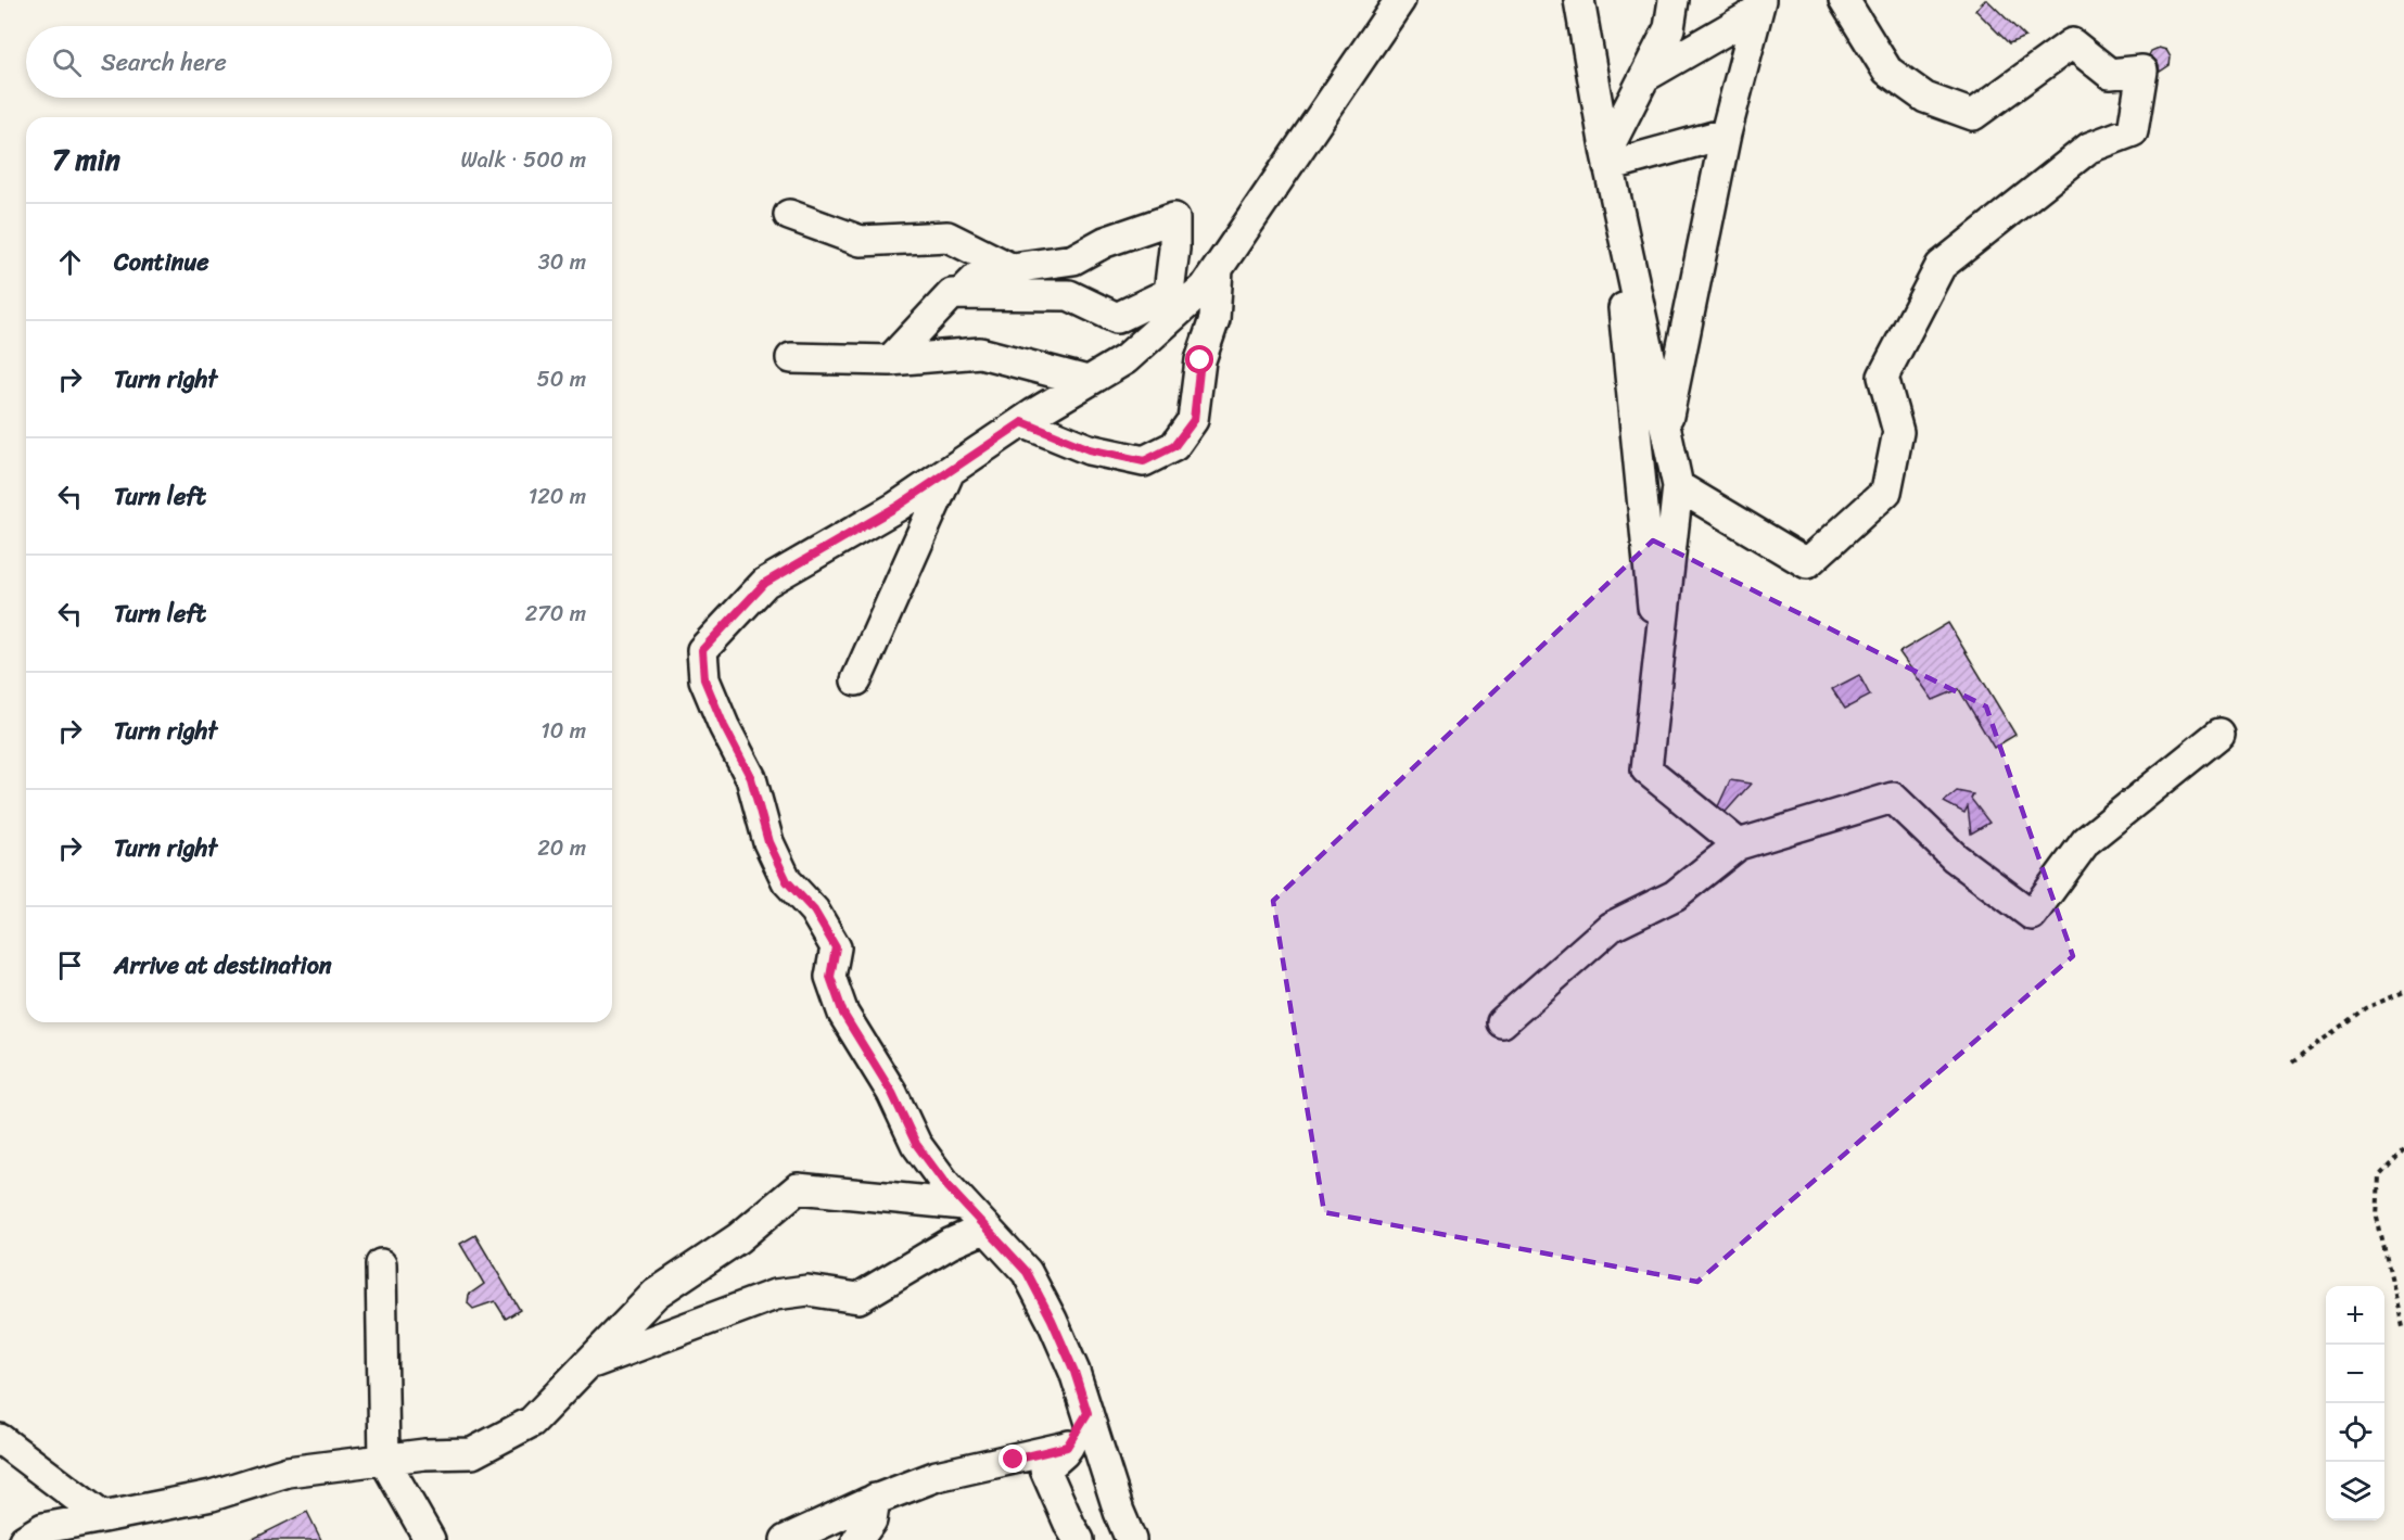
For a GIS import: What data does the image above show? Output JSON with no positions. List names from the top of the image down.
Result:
{
  "page": {
    "search": "Search here",
    "heading": ["7 min", "Walk · 500 m"],
    "list": [
      ["Continue", "30 m"],
      ["Turn right", "50 m"],
      ["Turn left", "120 m"],
      ["Turn left", "270 m"],
      ["Turn right", "10 m"],
      ["Turn right", "20 m"],
      "Arrive at destination"
    ],
    "map_buttons": ["+", "−"]
  }
}
